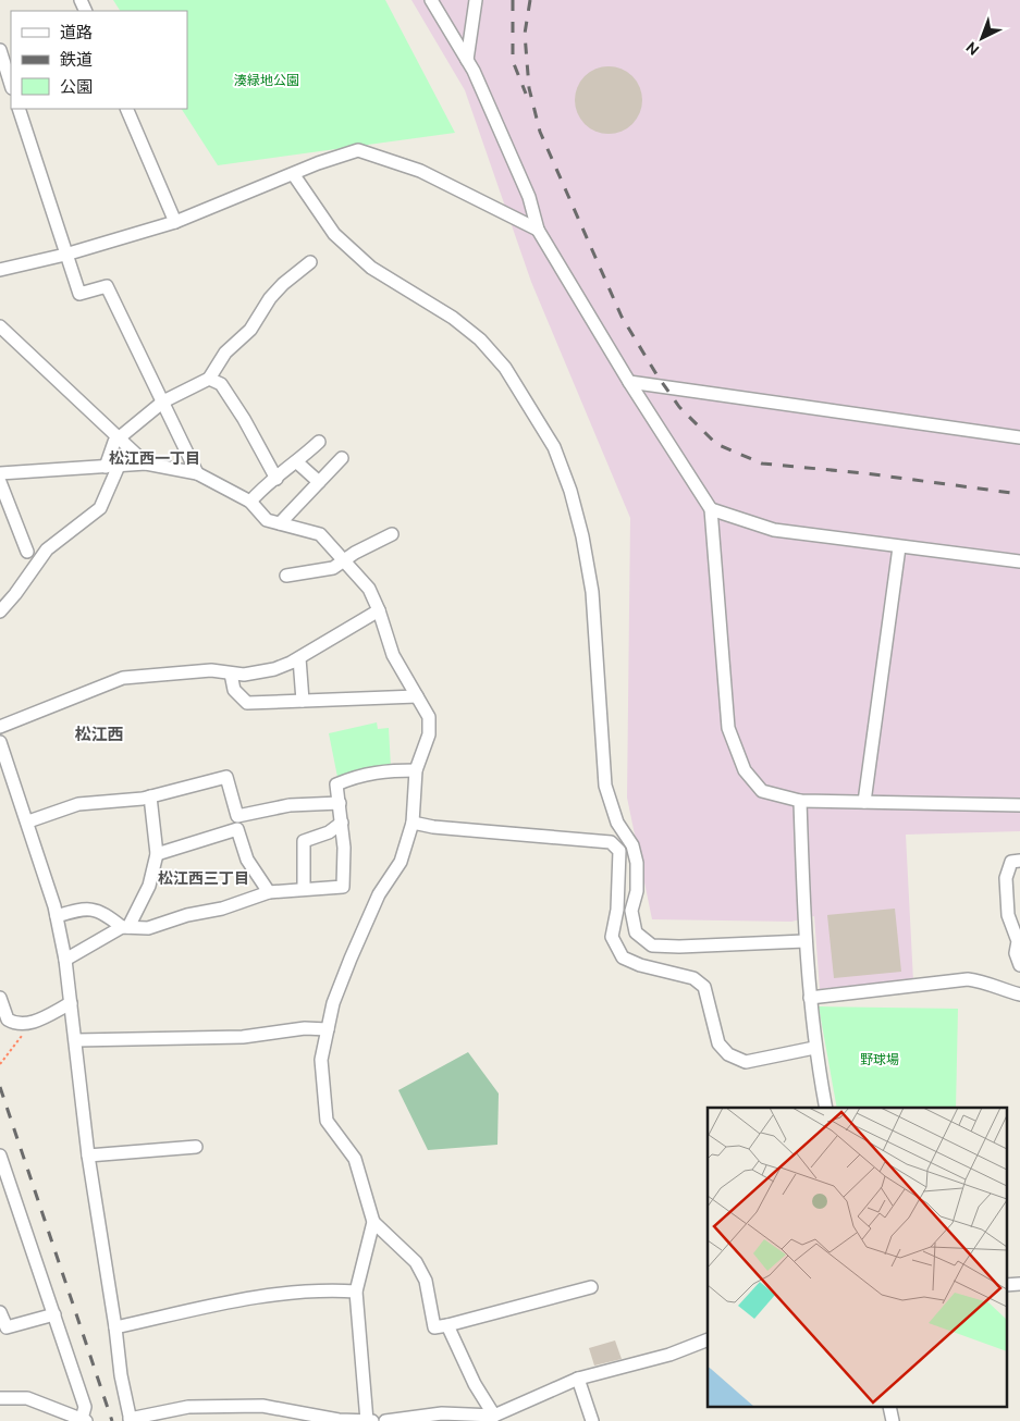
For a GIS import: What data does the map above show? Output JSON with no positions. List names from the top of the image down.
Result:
{
  "districts": ["松江西一丁目", "松江西", "松江西三丁目"],
  "parks": ["湊緑地公園", "野球場"],
  "legend": ["道路", "鉄道", "公園"],
  "north": "bottom left"
}
